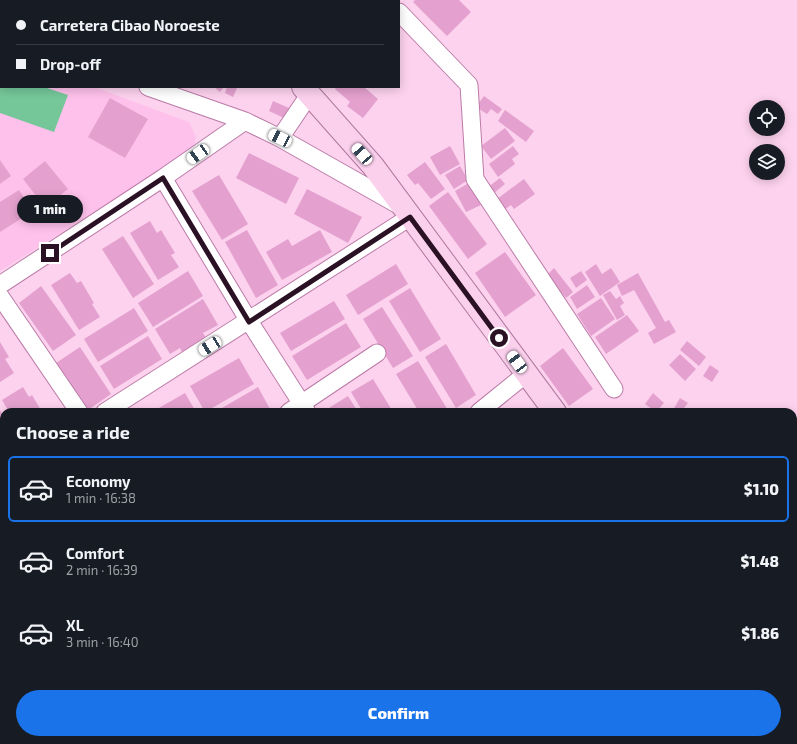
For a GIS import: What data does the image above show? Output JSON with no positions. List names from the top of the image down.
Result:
{
  "page": {
    "banner": ["Carretera Cibao Noroeste", "Drop-off"],
    "bubble": "1 min",
    "heading": "Choose a ride",
    "list": [
      {
        "name": "Economy",
        "note": "1 min · 16:38",
        "value": "$1.10"
      },
      {
        "name": "Comfort",
        "note": "2 min · 16:39",
        "value": "$1.48"
      },
      {
        "name": "XL",
        "note": "3 min · 16:40",
        "value": "$1.86"
      }
    ],
    "buttons": "Confirm"
  }
}
